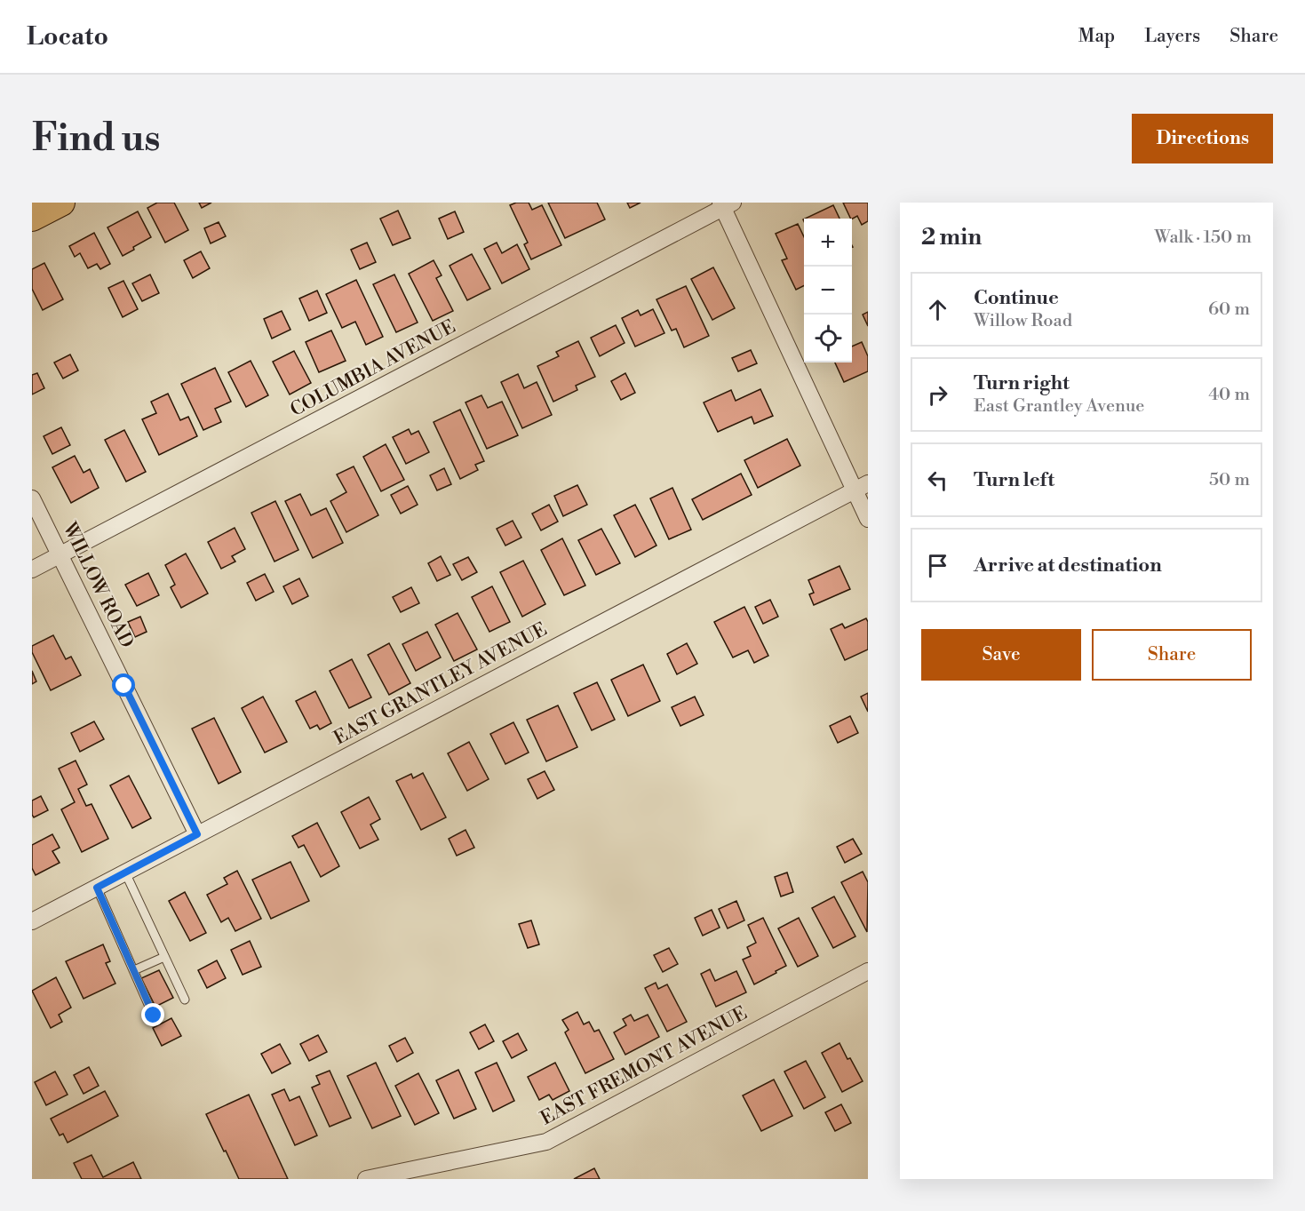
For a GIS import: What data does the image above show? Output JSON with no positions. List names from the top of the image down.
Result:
{
  "streets": {
    "street": [
      "COLUMBIA AVENUE",
      "WILLOW ROAD",
      "EAST GRANTLEY AVENUE",
      "EAST FREMONT AVENUE"
    ]
  },
  "crossings": [
    ["COLUMBIA AVENUE", "WILLOW ROAD"],
    ["WILLOW ROAD", "EAST GRANTLEY AVENUE"]
  ],
  "page": {
    "header": "Locato",
    "nav": ["Map", "Layers", "Share"],
    "buttons": [
      "Directions",
      ["Save", "Share"]
    ],
    "title": "Find us",
    "heading": ["2 min", "Walk · 150 m"],
    "map_buttons": ["+", "−"],
    "list": [
      ["Continue", "Willow Road", "60 m"],
      ["Turn right", "East Grantley Avenue", "40 m"],
      ["Turn left", "50 m"],
      "Arrive at destination"
    ]
  }
}
